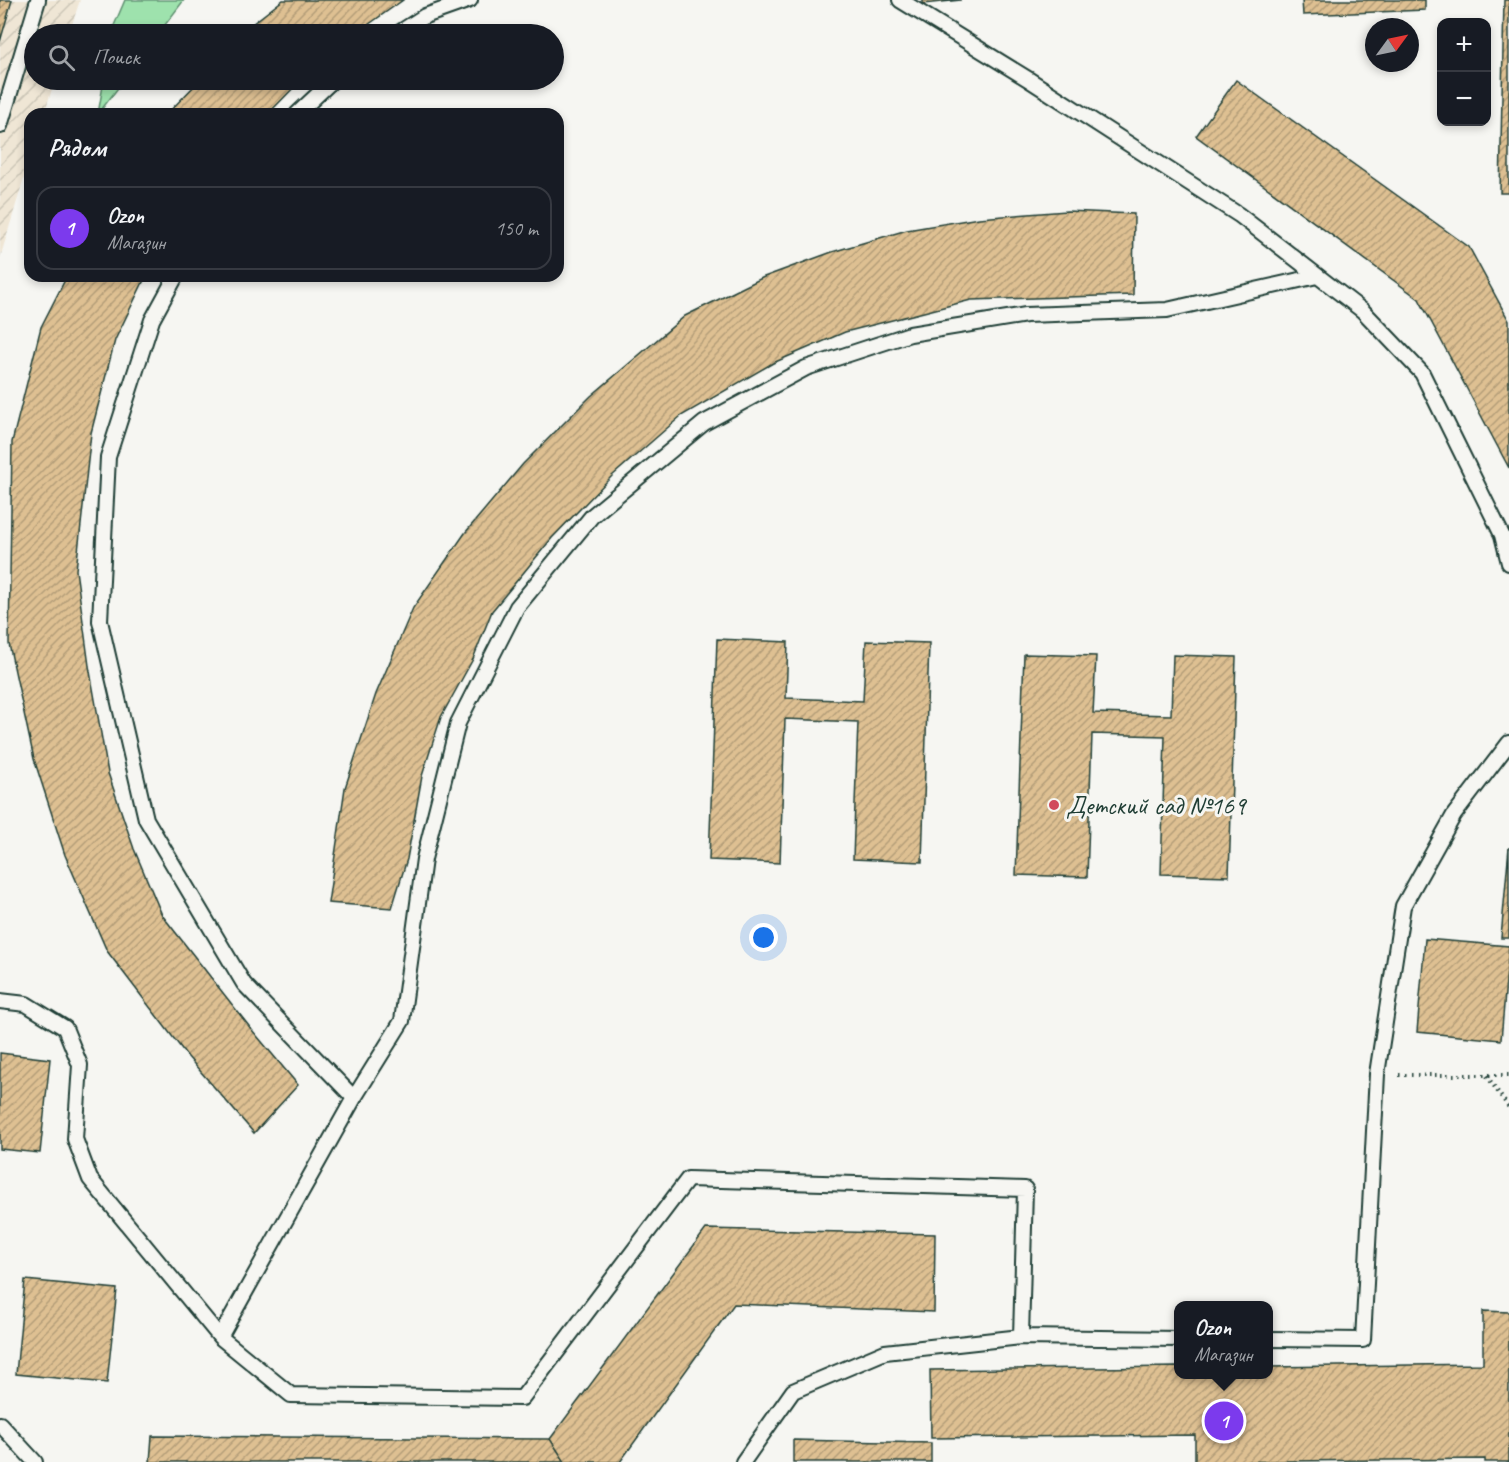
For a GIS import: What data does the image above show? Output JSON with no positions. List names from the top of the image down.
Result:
{
  "places": ["Детский сад №169"],
  "north": "top right",
  "page": {
    "map_buttons": ["+", "−"],
    "search": "Поиск",
    "heading": "Рядом",
    "list": [
      {
        "mark": "1",
        "name": "Ozon",
        "note": "Магазин",
        "value": "150 m"
      }
    ],
    "popup": ["Ozon", "Магазин"],
    "pins": "1"
  }
}
